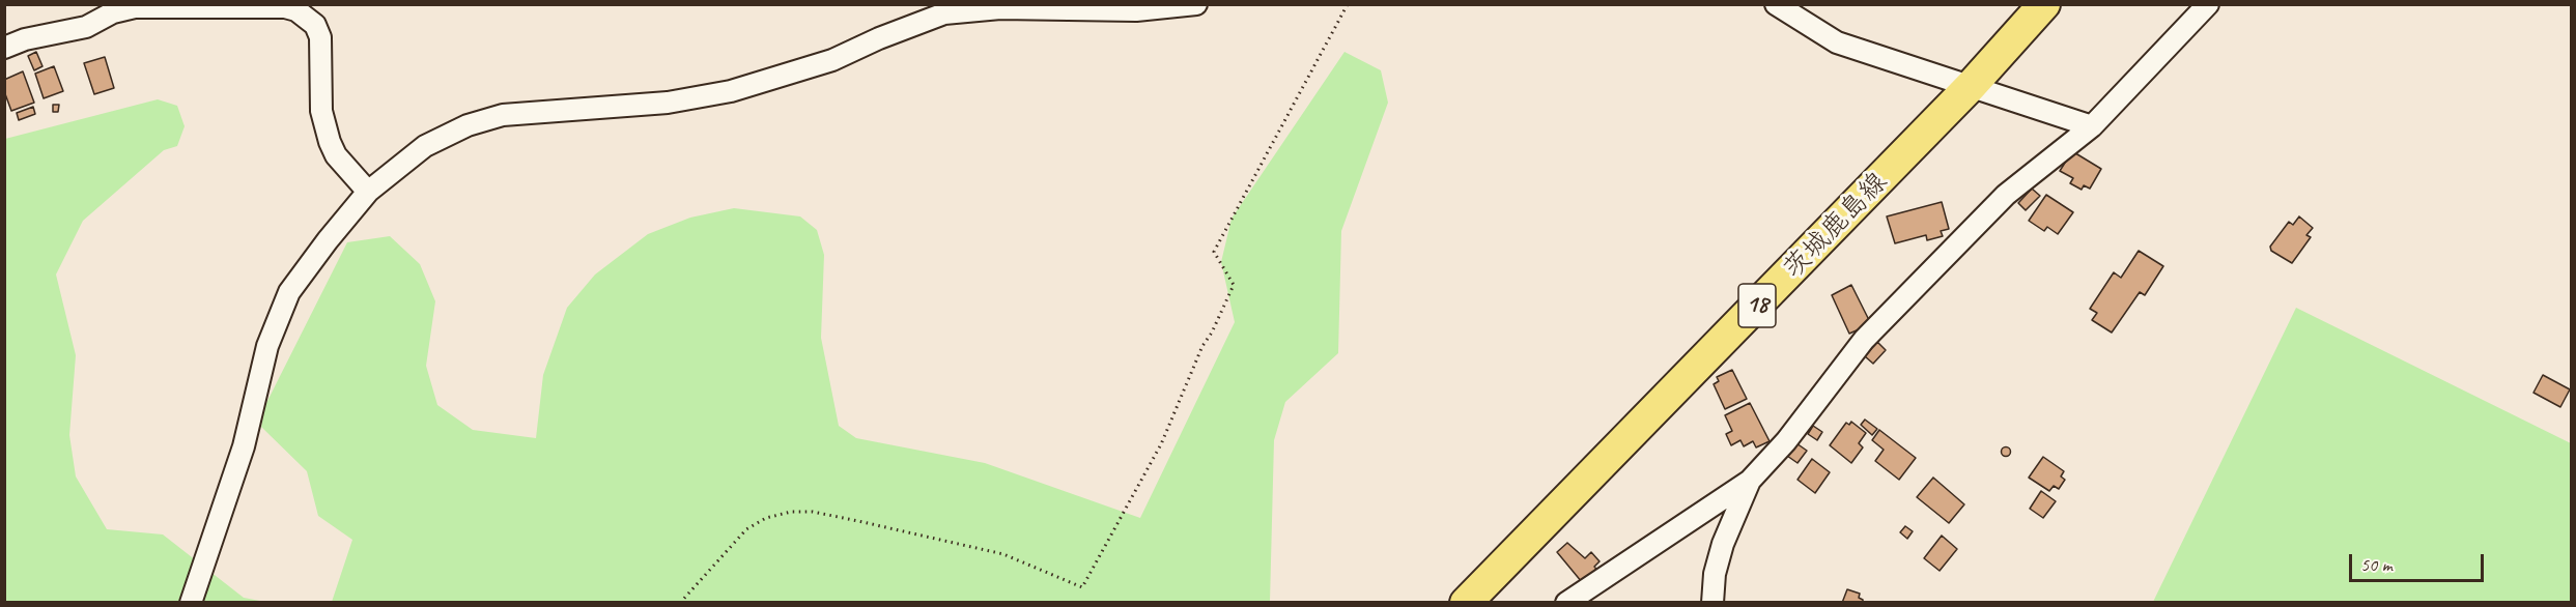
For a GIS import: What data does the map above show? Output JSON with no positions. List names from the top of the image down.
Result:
{
  "streets": {
    "main road": ["茨城鹿島線", "18"]
  },
  "scale_bar": "50 m"
}
